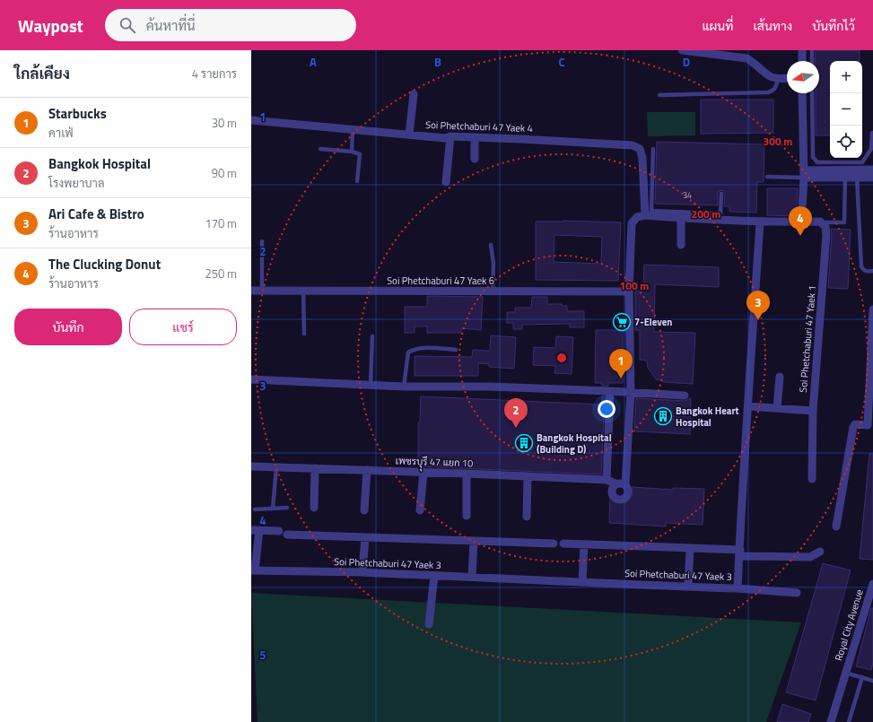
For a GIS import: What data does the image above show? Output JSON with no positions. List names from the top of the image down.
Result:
{
  "streets": {
    "street": [
      "Soi Phetchaburi 47 Yaek 4",
      "Soi Phetchaburi 47 Yaek 6",
      "Soi Phetchaburi 47 Yaek 1",
      "เพชรบุุรี 47 แยก 10",
      "Soi Phetchaburi 47 Yaek 3",
      "Royal City Avenue"
    ]
  },
  "places": {
    "supermarket": ["7-Eleven"],
    "building": ["Bangkok Heart Hospital", "Bangkok Hospital (Building D)"]
  },
  "house_numbers": ["34"],
  "north": "left",
  "page": {
    "header": "Waypost",
    "search": "ค้นหาที่นี่",
    "nav": ["แผนที่", "เส้นทาง", "บันทึกไว้"],
    "heading": ["ใกล้เคียง", "4 รายการ"],
    "map_buttons": ["+", "−"],
    "list": [
      {
        "mark": "1",
        "name": "Starbucks",
        "note": "คาเฟ่",
        "value": "30 m"
      },
      {
        "mark": "2",
        "name": "Bangkok Hospital",
        "note": "โรงพยาบาล",
        "value": "90 m"
      },
      {
        "mark": "3",
        "name": "Ari Cafe & Bistro",
        "note": "ร้านอาหาร",
        "value": "170 m"
      },
      {
        "mark": "4",
        "name": "The Clucking Donut",
        "note": "ร้านอาหาร",
        "value": "250 m"
      }
    ],
    "pins": [
      "4",
      "3",
      "1",
      "2"
    ],
    "buttons": ["บันทึก", "แชร์"]
  },
  "grid": {
    "columns": [
      "A",
      "B",
      "C",
      "D"
    ],
    "rows": [
      "1",
      "2",
      "3",
      "4",
      "5"
    ]
  },
  "rings": ["300 m", "200 m", "100 m"]
}
